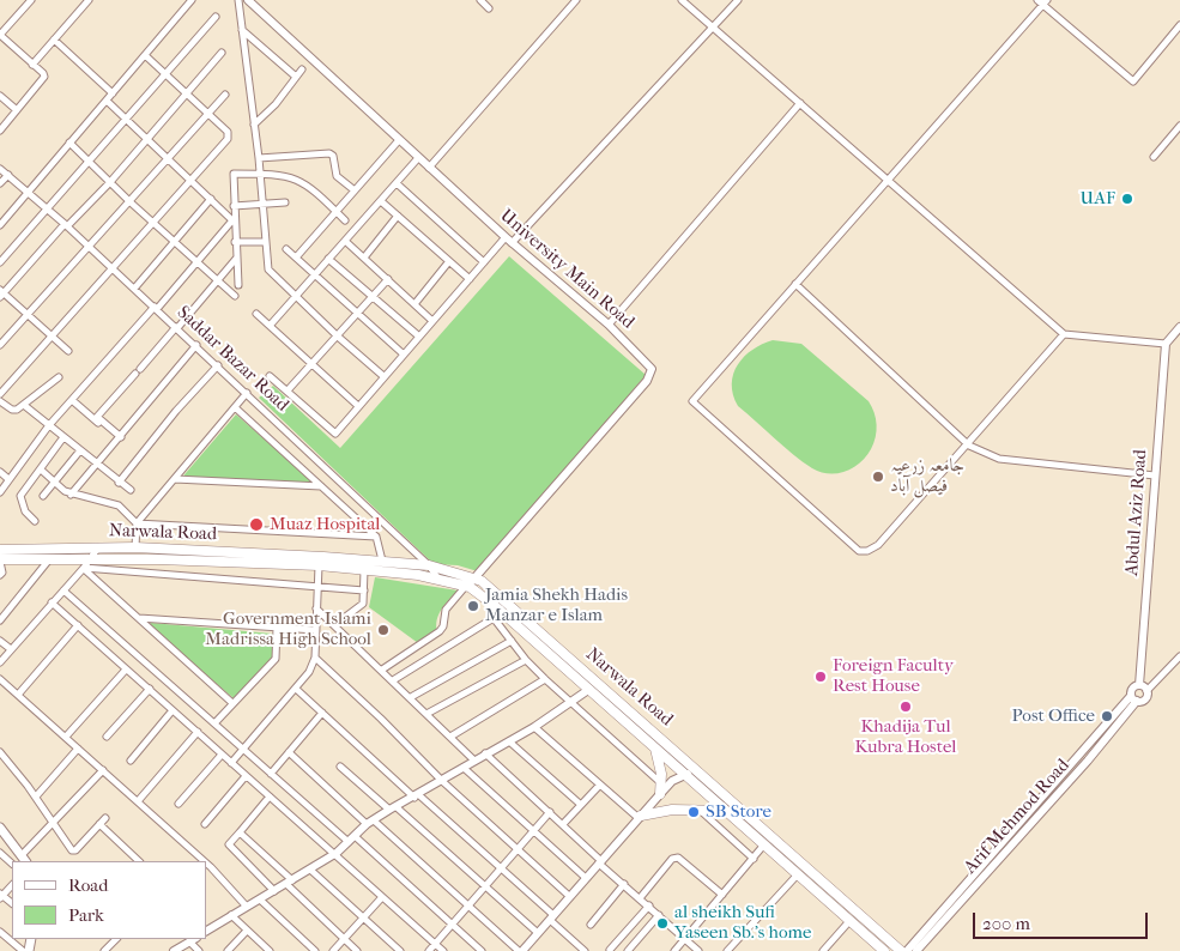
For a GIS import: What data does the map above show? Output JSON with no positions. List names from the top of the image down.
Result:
{
  "streets": {
    "main road": ["Narwala Road"],
    "street": [
      "University Main Road",
      "Saddar Bazar Road",
      "Abdul Aziz Road",
      "Arif Mehmod Road"
    ]
  },
  "crossings": [
    ["University Main Road", "Narwala Road"],
    ["Saddar Bazar Road", "Narwala Road"]
  ],
  "places": [
    "UAF",
    "جامعہ زرعیہ فیصل آباد",
    "Muaz Hospital",
    "Jamia Shekh Hadis Manzar e Islam",
    "Government Islami Madrissa High School",
    "Foreign Faculty Rest House",
    "Khadija Tul Kubra Hostel",
    "Post Office",
    "SB Store",
    "al sheikh Sufi Yaseen Sb.'s home"
  ],
  "legend": ["Road", "Park"],
  "scale_bar": "200 m"
}
